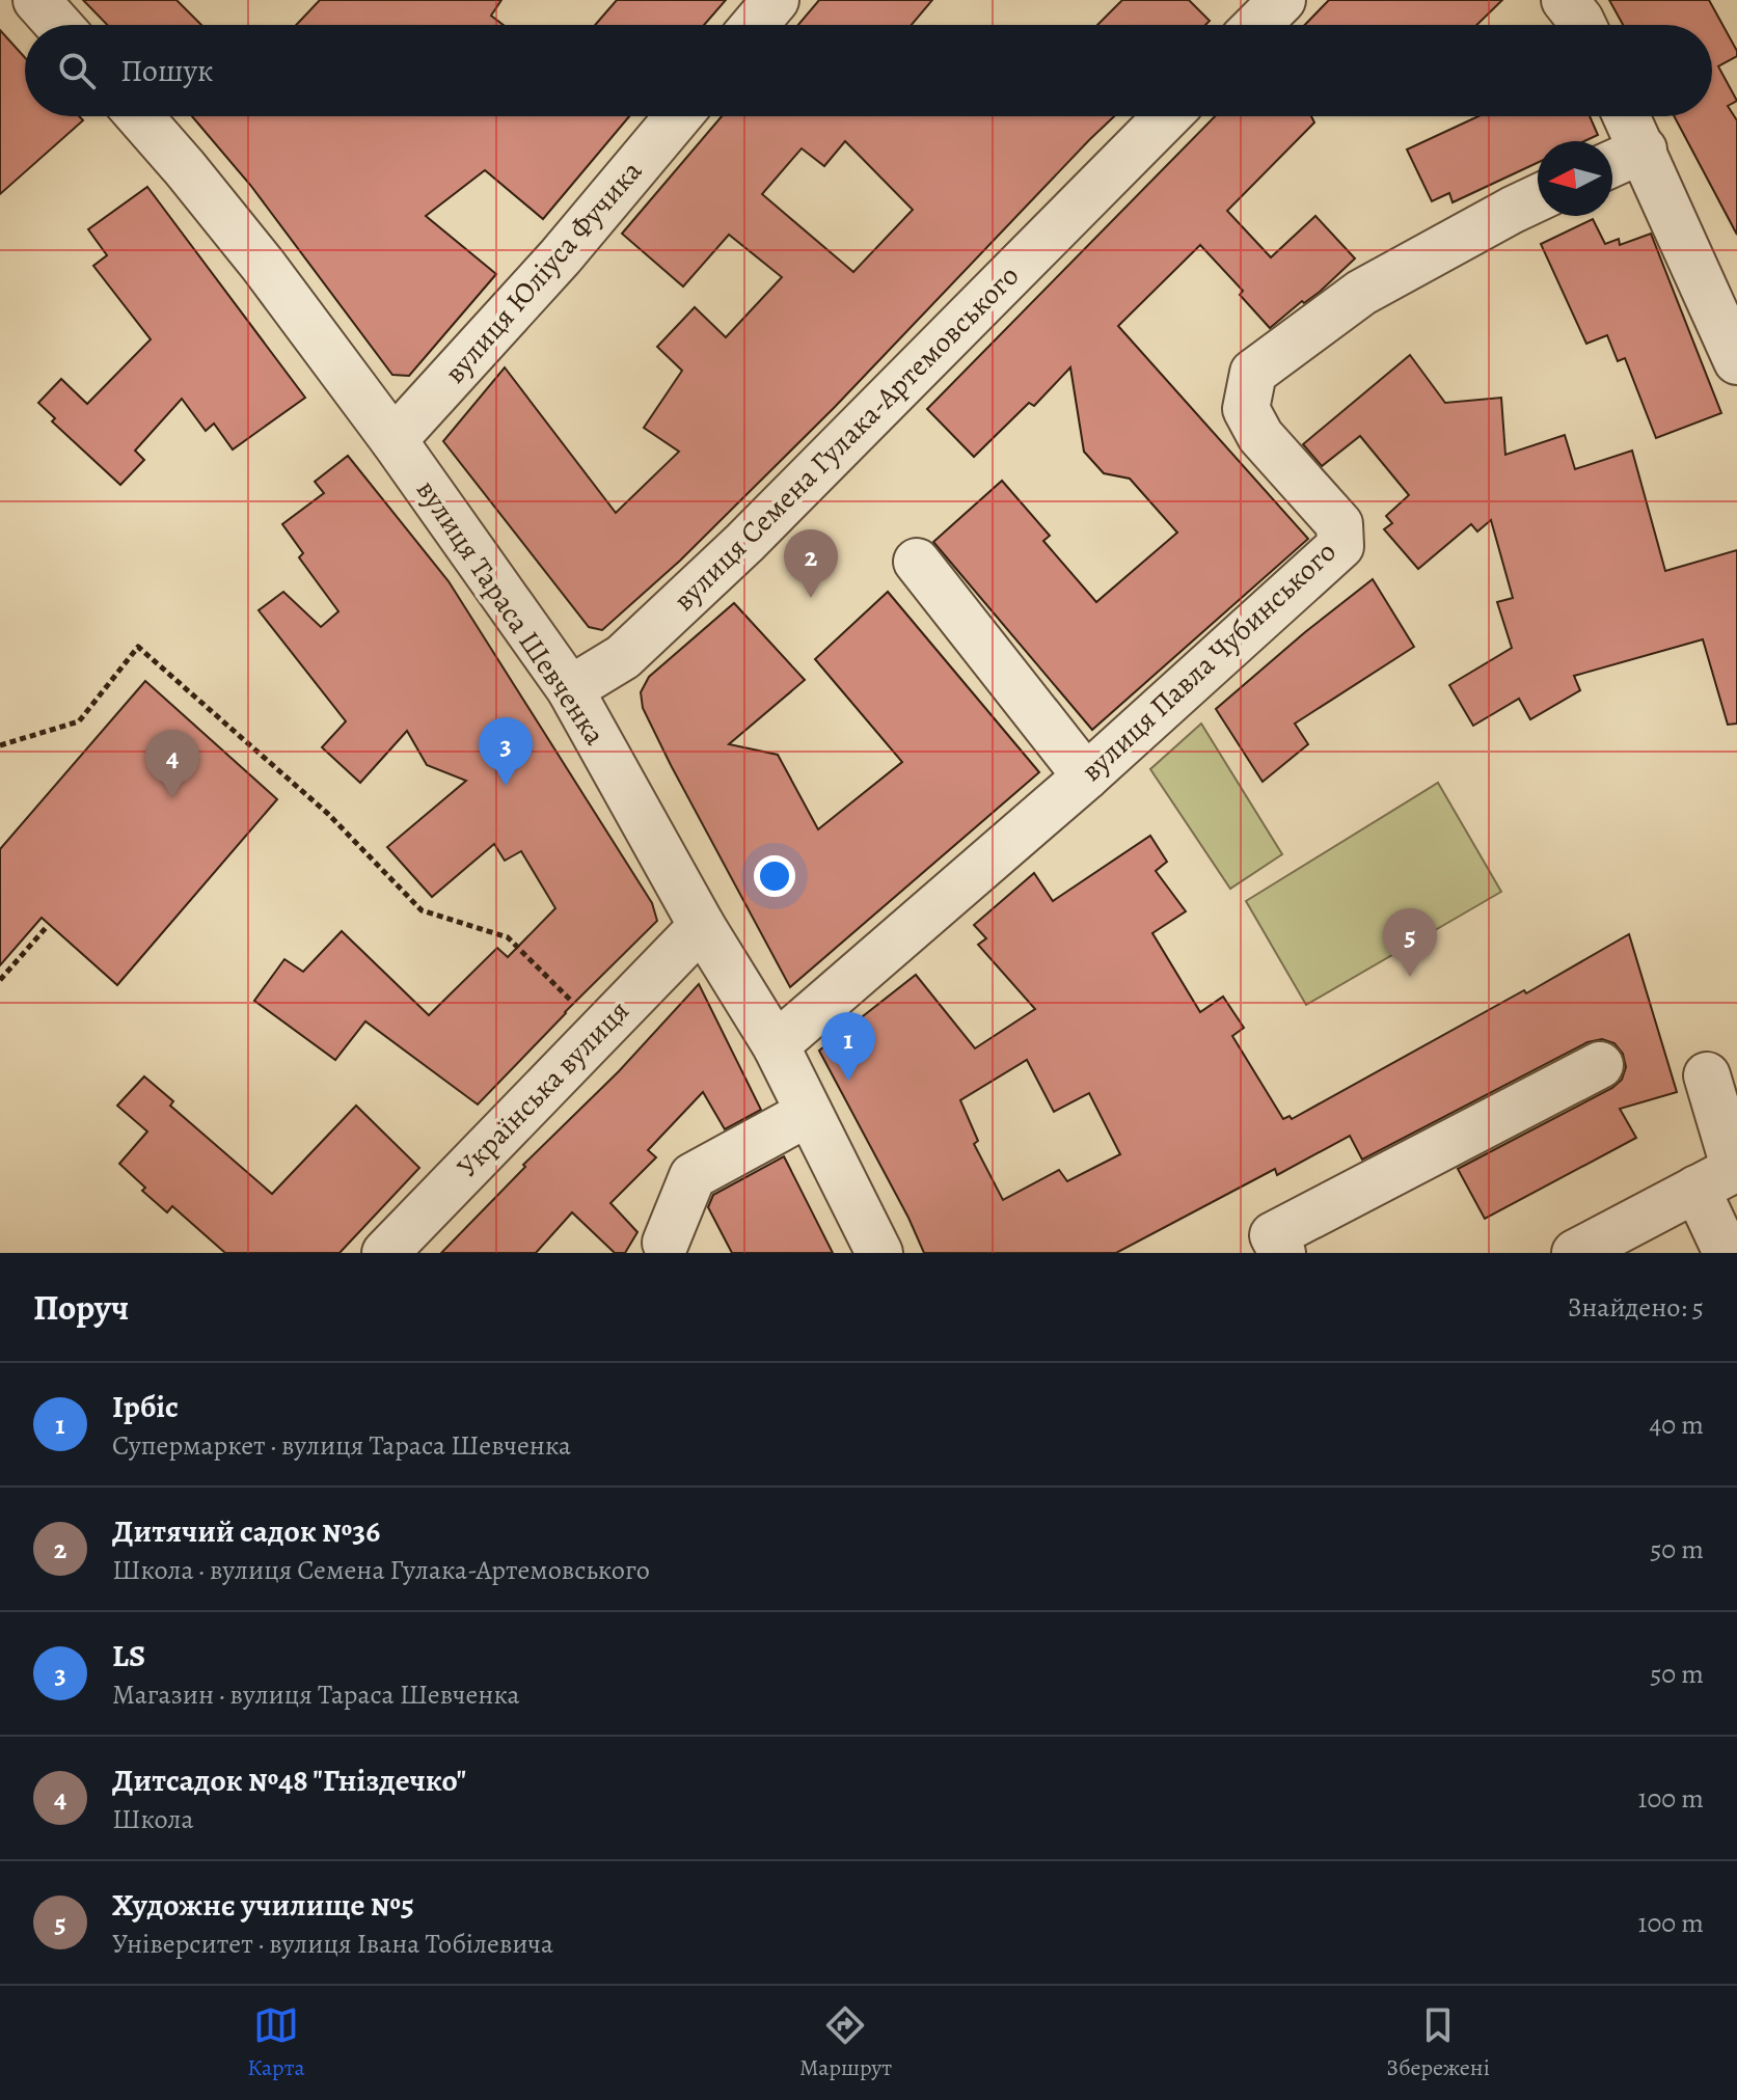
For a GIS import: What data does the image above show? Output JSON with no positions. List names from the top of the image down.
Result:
{
  "streets": {
    "street": [
      "вулиця Юліуса Фучика",
      "вулиця Семена Гулака-Артемовського",
      "вулиця Тараса Шевченка",
      "вулиця Павла Чубинського",
      "Українська вулиця"
    ]
  },
  "crossings": [
    ["вулиця Юліуса Фучика", "вулиця Тараса Шевченка"],
    ["вулиця Семена Гулака-Артемовського", "вулиця Тараса Шевченка"],
    ["вулиця Тараса Шевченка", "вулиця Павла Чубинського"],
    ["вулиця Тараса Шевченка", "Українська вулиця"]
  ],
  "north": "left",
  "page": {
    "search": "Пошук",
    "pins": [
      "2",
      "3",
      "4",
      "5",
      "1"
    ],
    "heading": ["Поруч", "Знайдено: 5"],
    "list": [
      {
        "mark": "1",
        "name": "Ірбіс",
        "note": "Супермаркет · вулиця Тараса Шевченка",
        "value": "40 m"
      },
      {
        "mark": "2",
        "name": "Дитячий садок №36",
        "note": "Школа · вулиця Семена Гулака-Артемовського",
        "value": "50 m"
      },
      {
        "mark": "3",
        "name": "LS",
        "note": "Магазин · вулиця Тараса Шевченка",
        "value": "50 m"
      },
      {
        "mark": "4",
        "name": "Дитсадок №48 \"Гніздечко\"",
        "note": "Школа",
        "value": "100 m"
      },
      {
        "mark": "5",
        "name": "Художнє училище №5",
        "note": "Університет · вулиця Івана Тобілевича",
        "value": "100 m"
      }
    ],
    "nav": ["Карта", "Маршрут", "Збережені"]
  }
}
